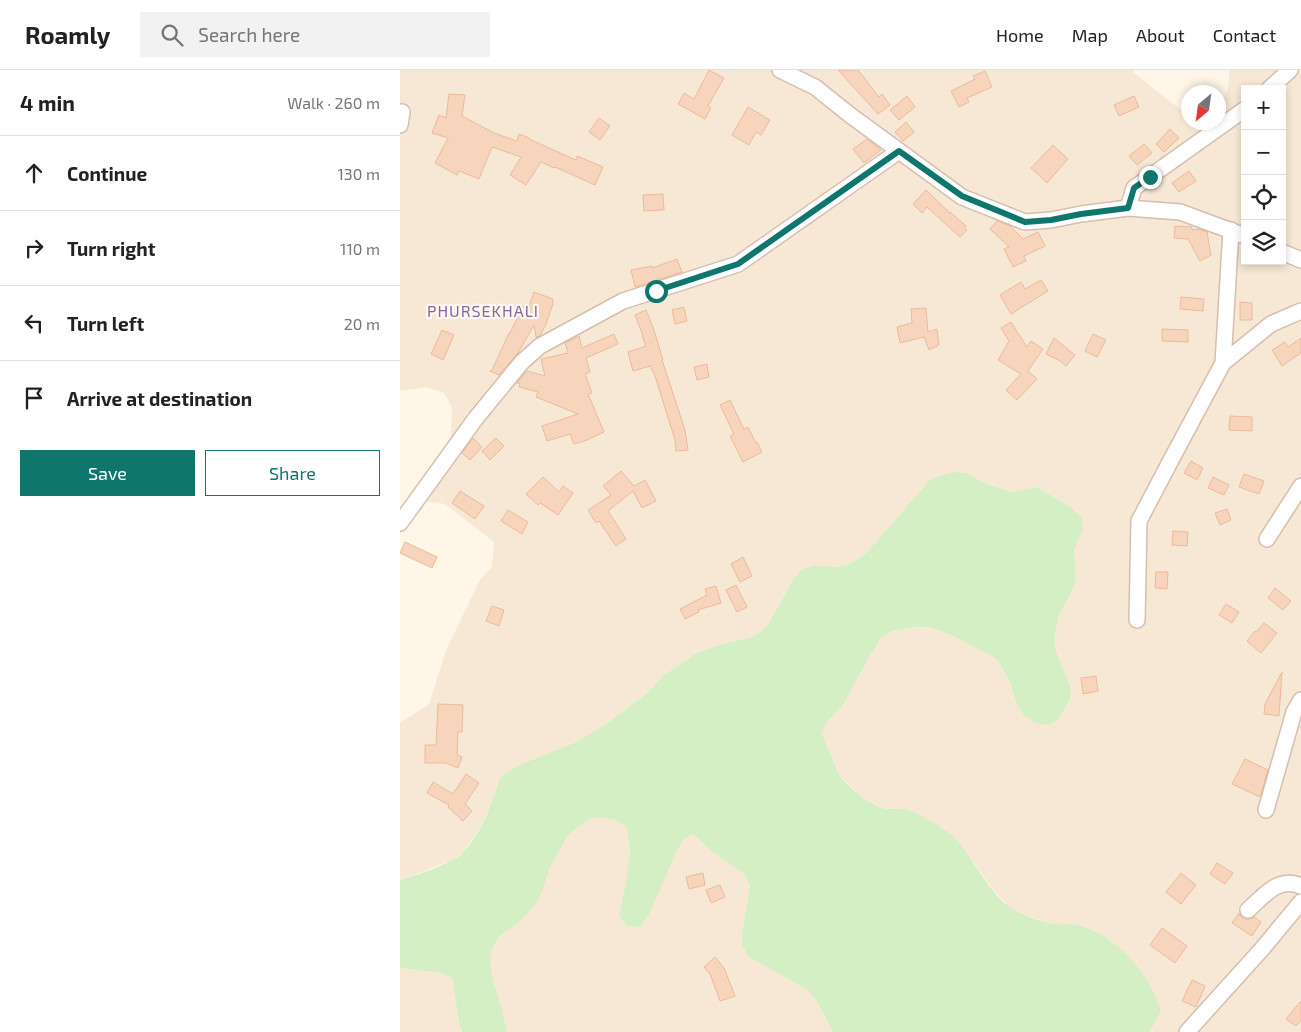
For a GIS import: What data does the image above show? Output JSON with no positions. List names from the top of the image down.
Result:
{
  "districts": ["PHURSEKHALI"],
  "north": "bottom left",
  "page": {
    "header": "Roamly",
    "search": "Search here",
    "nav": [
      "Home",
      "Map",
      "About",
      "Contact"
    ],
    "heading": ["4 min", "Walk · 260 m"],
    "map_buttons": ["+", "−"],
    "list": [
      ["Continue", "130 m"],
      ["Turn right", "110 m"],
      ["Turn left", "20 m"],
      "Arrive at destination"
    ],
    "buttons": ["Save", "Share"]
  }
}
